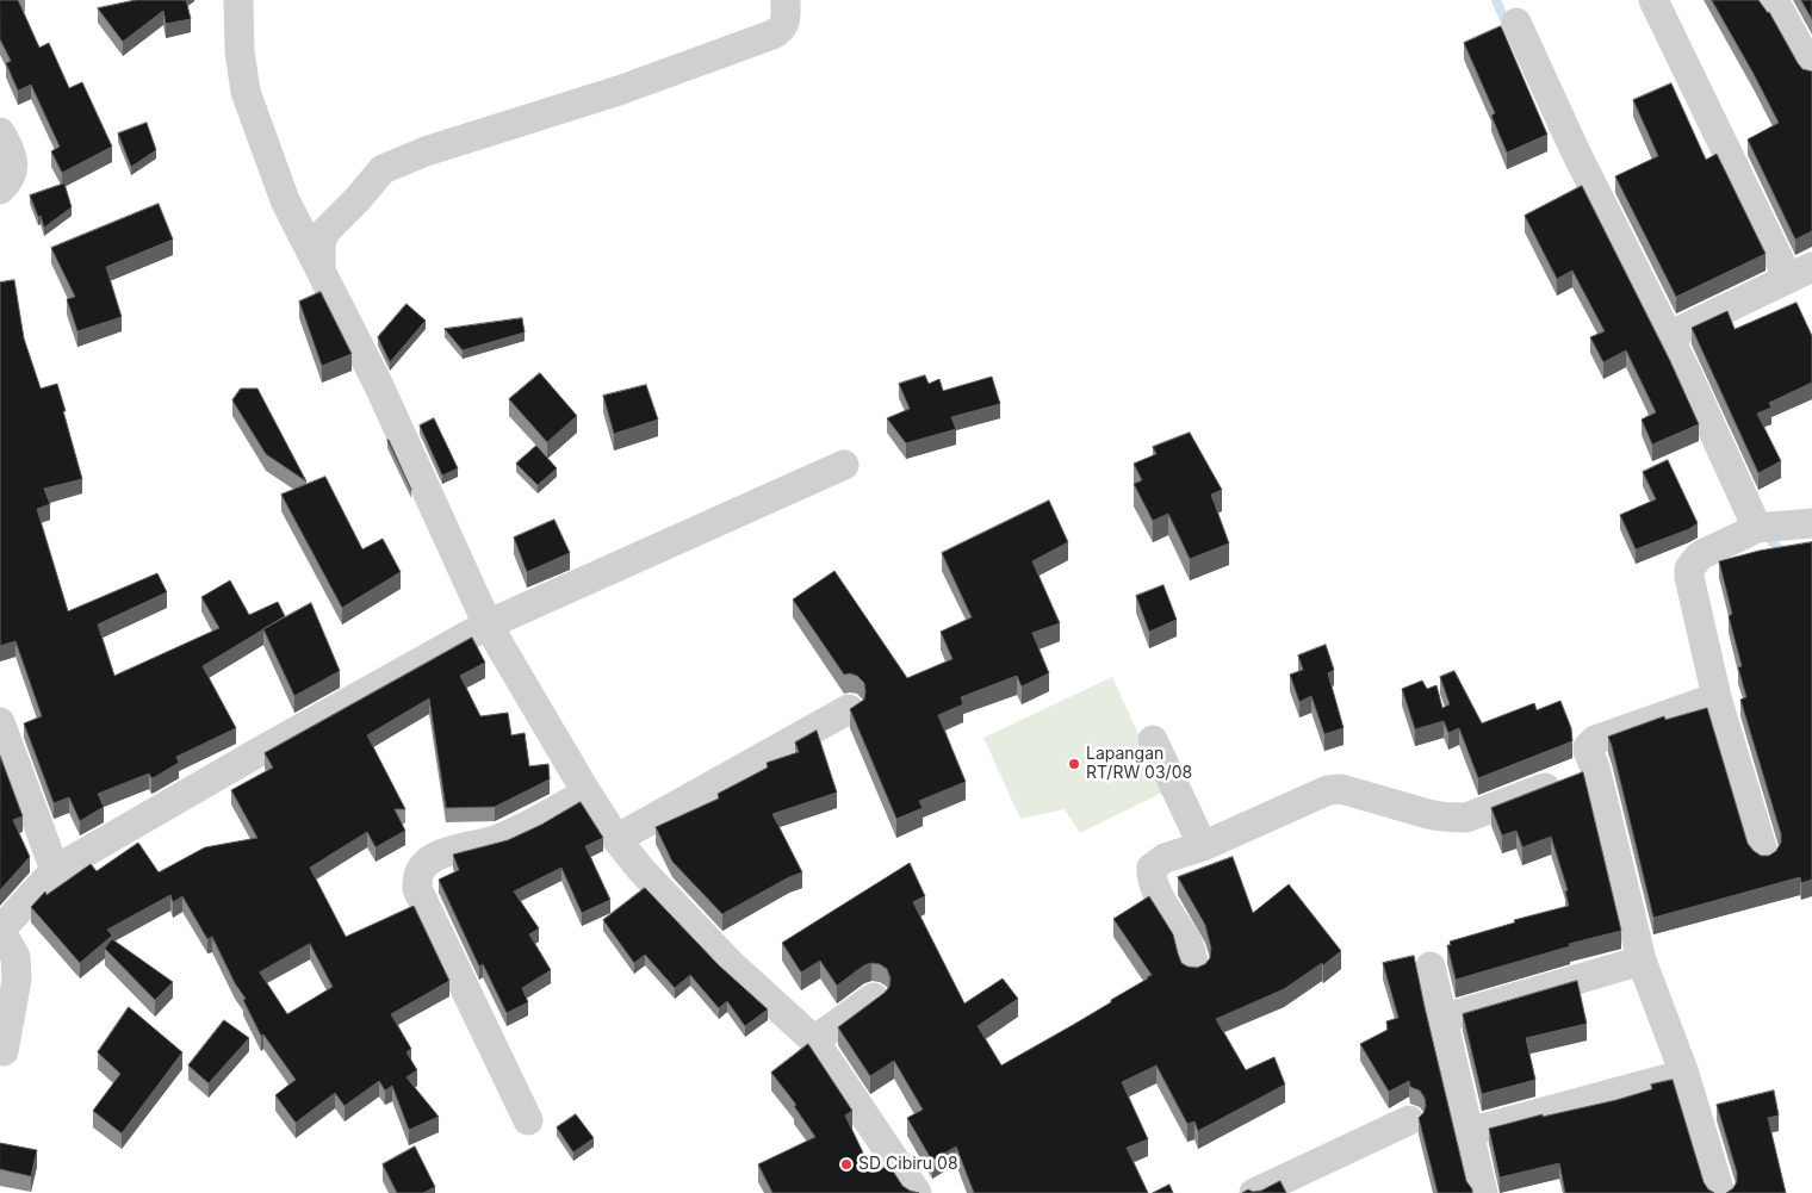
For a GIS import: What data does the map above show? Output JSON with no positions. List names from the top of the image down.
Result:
{
  "places": ["Lapangan RT/RW 03/08", "SD Cibiru 08"]
}
